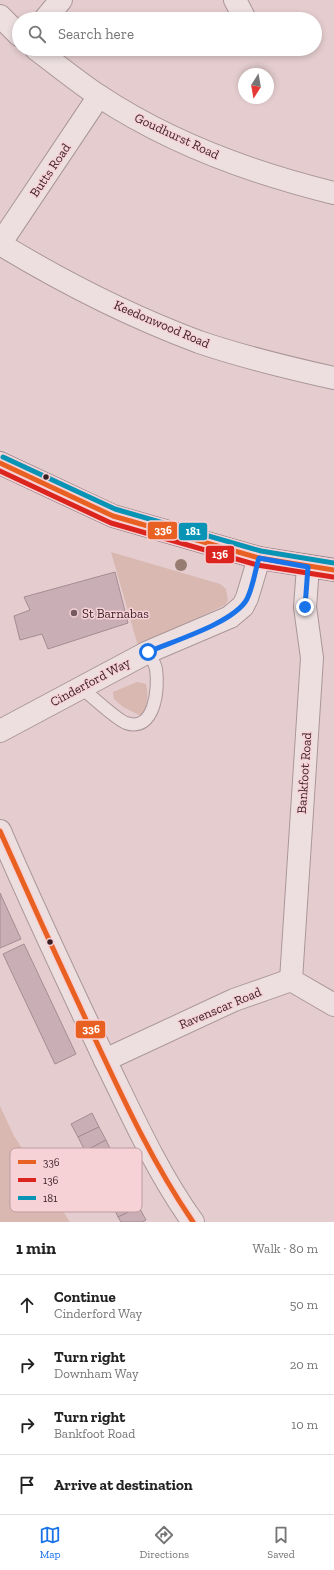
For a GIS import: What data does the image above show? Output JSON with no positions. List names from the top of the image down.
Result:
{
  "streets": {
    "street": [
      "Goudhurst Road",
      "Butts Road",
      "Keedonwood Road",
      "Cinderford Way",
      "Bankfoot Road",
      "Ravenscar Road"
    ]
  },
  "crossings": [
    ["Goudhurst Road", "Butts Road"],
    ["Butts Road", "Keedonwood Road"],
    ["Bankfoot Road", "Ravenscar Road"]
  ],
  "places": ["St Barnabas"],
  "lines": ["transit line 181", "transit line 336", "transit line 136"],
  "legend": ["336", "136", "181"],
  "north": "bottom",
  "page": {
    "search": "Search here",
    "heading": ["1 min", "Walk · 80 m"],
    "list": [
      ["Continue", "Cinderford Way", "50 m"],
      ["Turn right", "Downham Way", "20 m"],
      ["Turn right", "Bankfoot Road", "10 m"],
      "Arrive at destination"
    ],
    "nav": ["Map", "Directions", "Saved"]
  }
}
